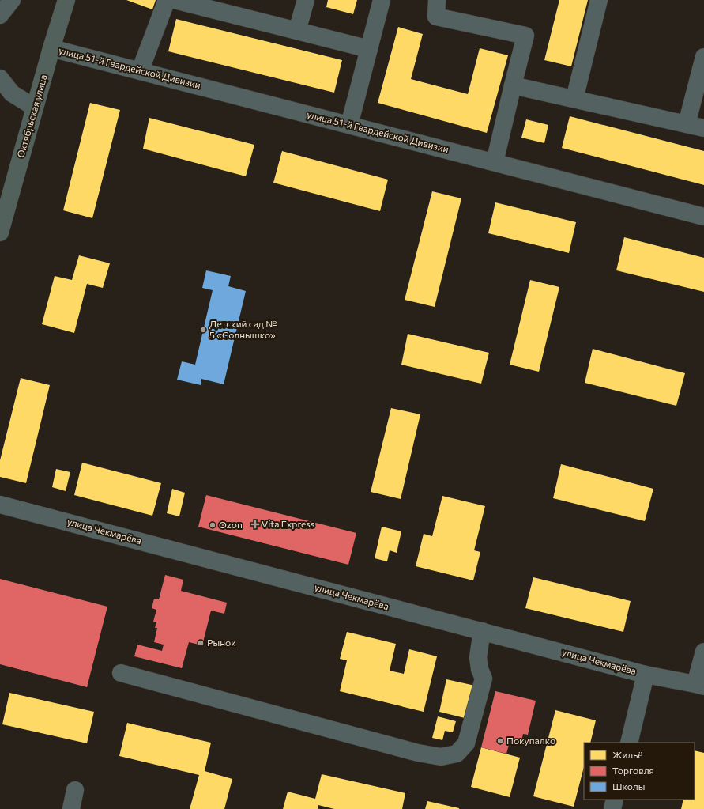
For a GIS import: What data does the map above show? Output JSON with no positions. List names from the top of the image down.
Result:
{
  "streets": {
    "main road": ["Октябрьская улица"],
    "street": ["улица 51-й Гвардейской Дивизии", "улица Чекмарёва"]
  },
  "crossings": [
    ["улица 51-й Гвардейской Дивизии", "Октябрьская улица"]
  ],
  "places": {
    "other": [
      "Детский сад № 5 «Солнышко»",
      "Ozon",
      "Рынок",
      "Покупалко"
    ],
    "health": ["Vita Express"]
  },
  "legend": ["Жильё", "Торговля", "Школы"]
}
